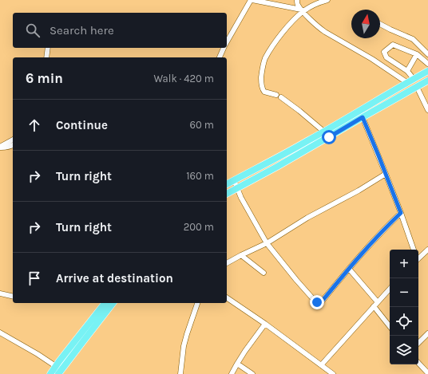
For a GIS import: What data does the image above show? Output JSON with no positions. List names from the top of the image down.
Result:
{
  "north": "top",
  "page": {
    "search": "Search here",
    "heading": ["6 min", "Walk · 420 m"],
    "list": [
      ["Continue", "60 m"],
      ["Turn right", "160 m"],
      ["Turn right", "200 m"],
      "Arrive at destination"
    ],
    "map_buttons": ["+", "−"]
  }
}
